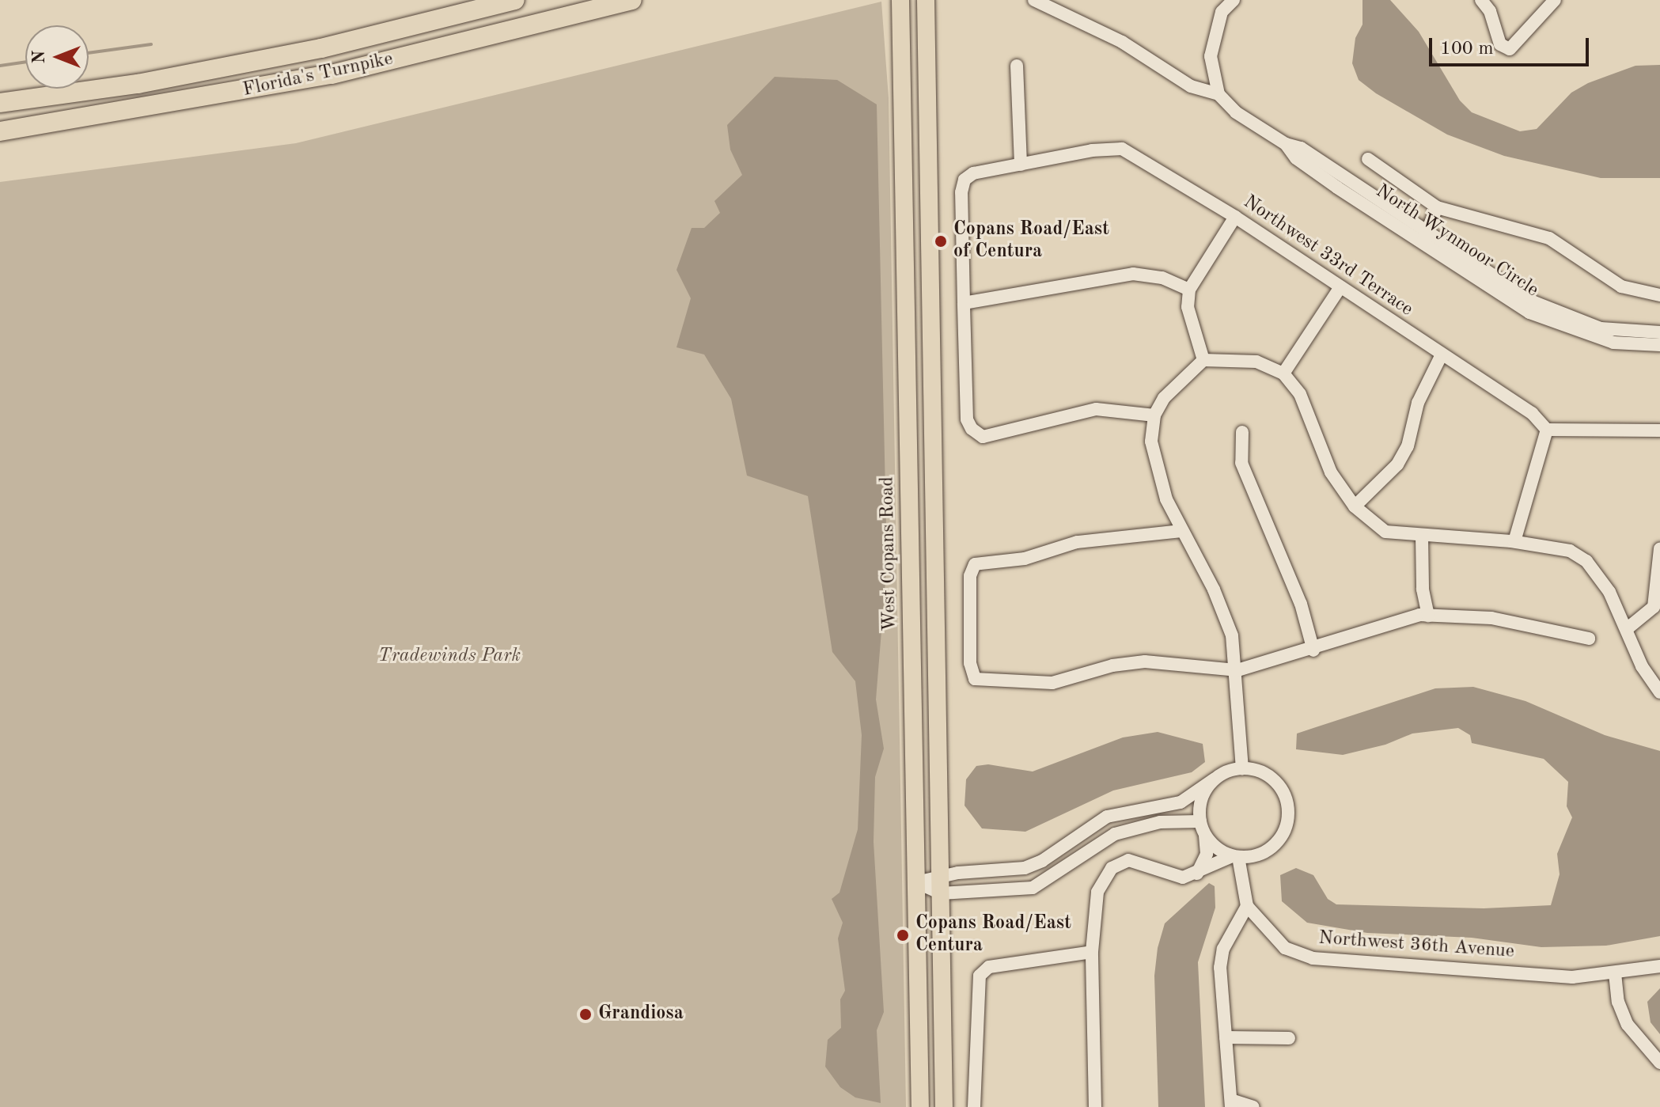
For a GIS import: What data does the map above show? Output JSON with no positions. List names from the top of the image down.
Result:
{
  "streets": {
    "highway": ["Florida's Turnpike"],
    "main road": ["West Copans Road"],
    "street": ["North Wynmoor Circle", "Northwest 33rd Terrace", "Northwest 36th Avenue"]
  },
  "parks": ["Tradewinds Park"],
  "places": ["Copans Road/East of Centura", "Copans Road/East Centura", "Grandiosa"],
  "scale_bar": "100 m",
  "north": "left"
}
